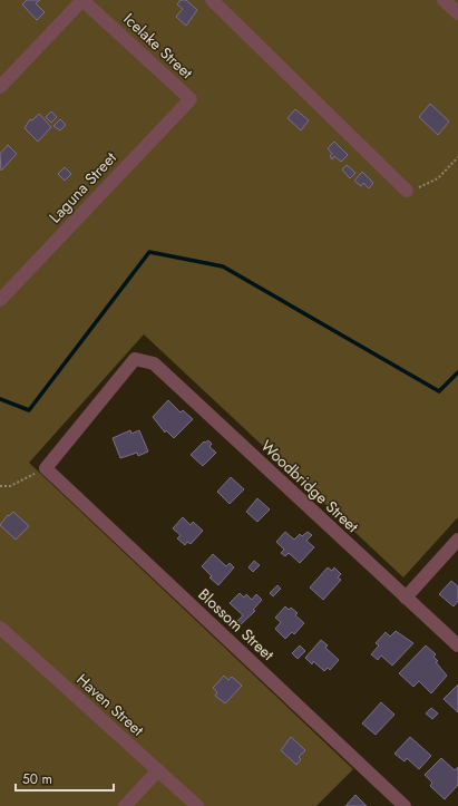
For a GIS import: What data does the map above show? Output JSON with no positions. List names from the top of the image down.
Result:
{
  "streets": {
    "street": [
      "Icelake Street",
      "Laguna Street",
      "Woodbridge Street",
      "Blossom Street",
      "Haven Street"
    ]
  },
  "crossings": [
    ["Icelake Street", "Laguna Street"],
    ["Woodbridge Street", "Blossom Street"]
  ],
  "scale_bar": "50 m"
}
